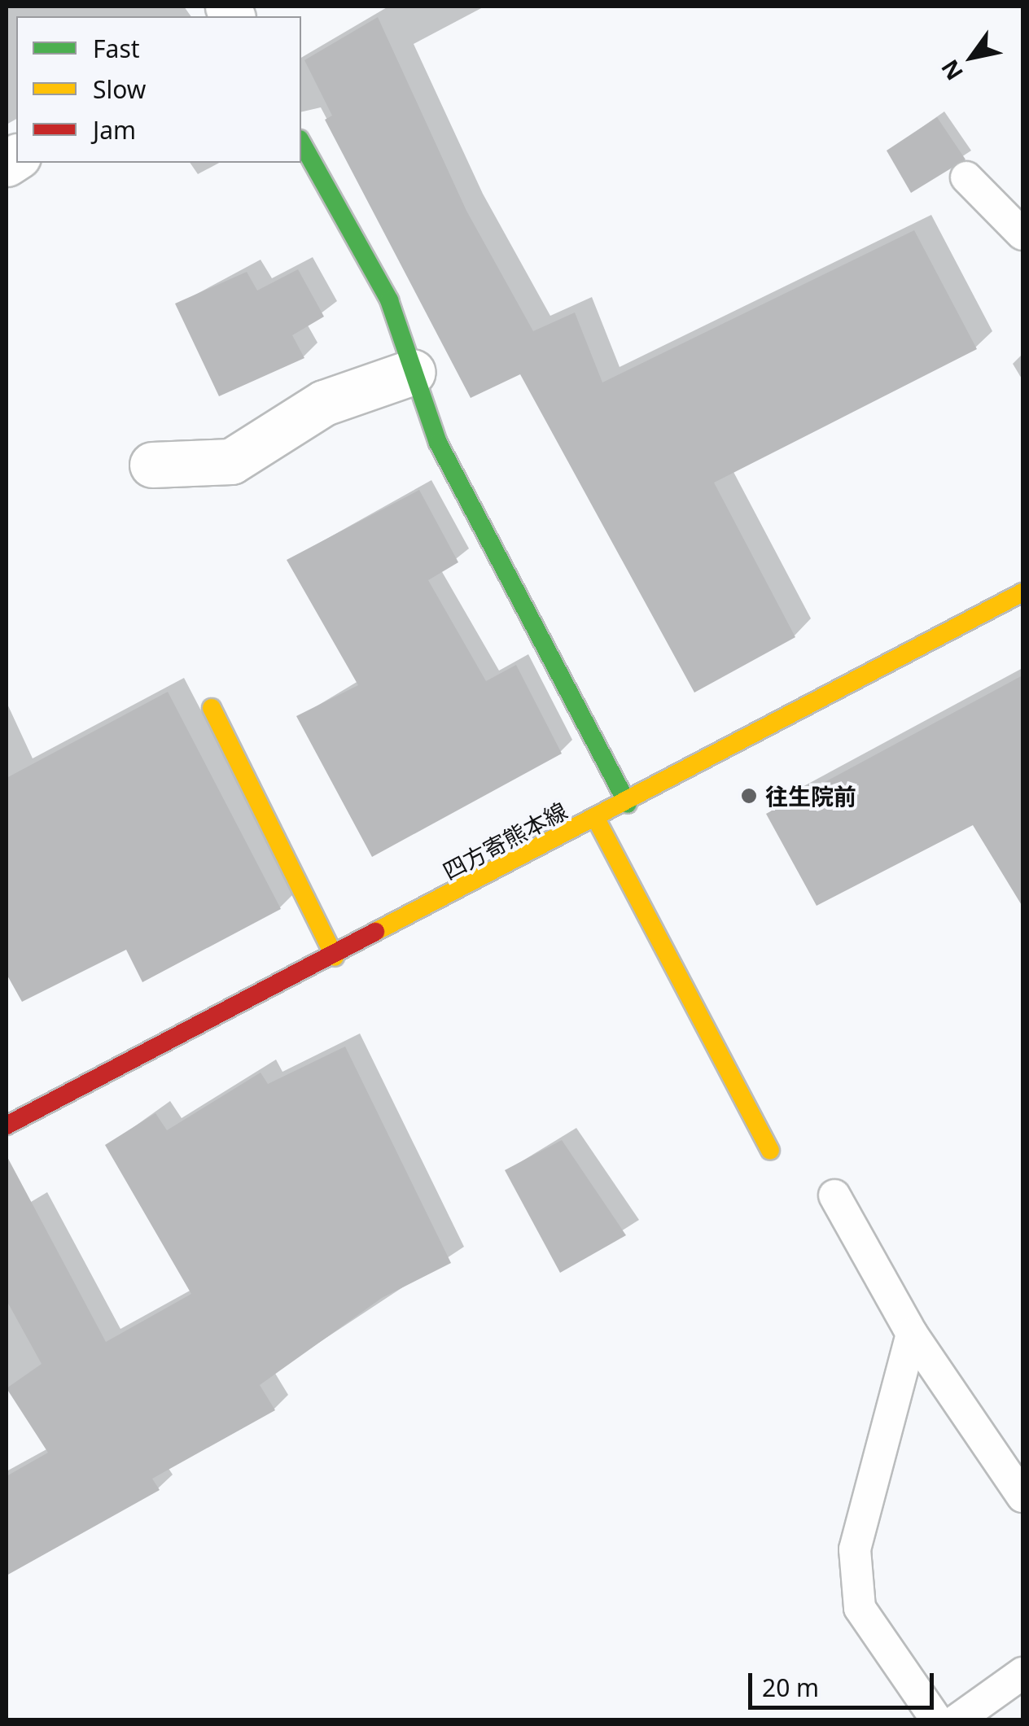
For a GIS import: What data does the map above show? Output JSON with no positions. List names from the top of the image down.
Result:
{
  "streets": {
    "street": ["四方寄熊本線"]
  },
  "places": ["往生院前"],
  "legend": ["Fast", "Slow", "Jam"],
  "scale_bar": "20 m",
  "north": "bottom left"
}
